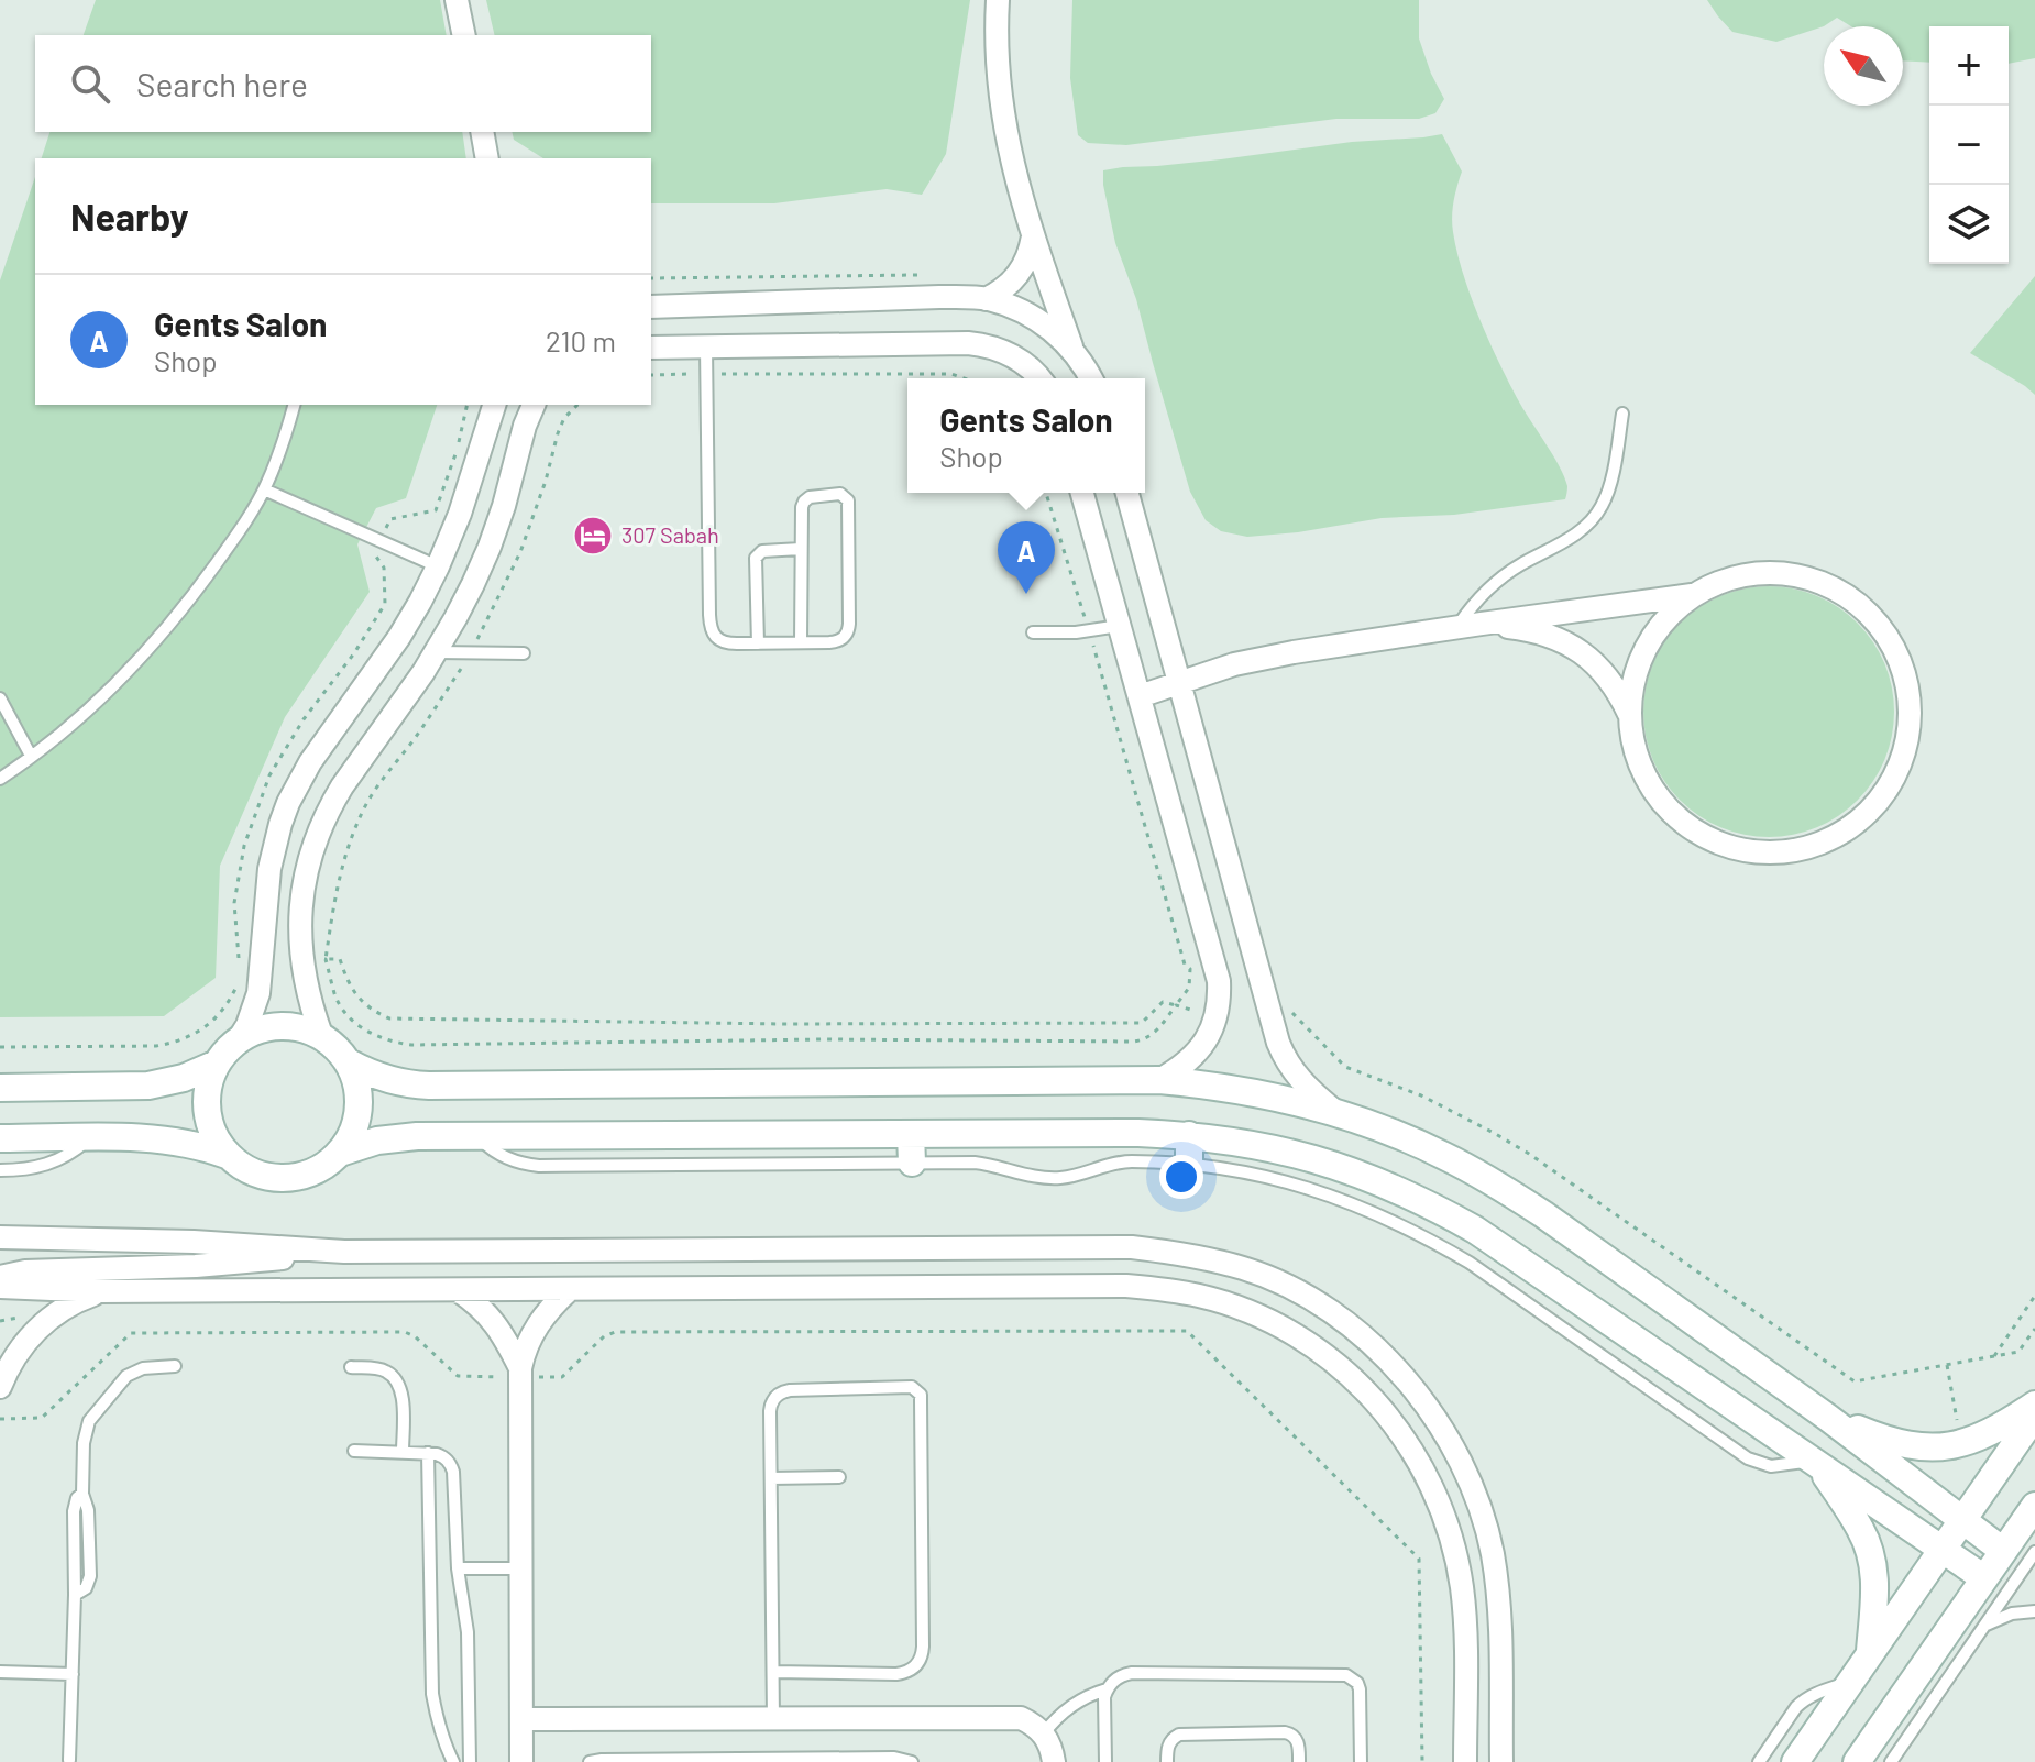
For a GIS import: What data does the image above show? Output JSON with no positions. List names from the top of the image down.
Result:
{
  "places": {
    "hotel": ["307 Sabah"]
  },
  "north": "top left",
  "page": {
    "map_buttons": ["+", "−"],
    "search": "Search here",
    "heading": "Nearby",
    "list": [
      {
        "mark": "A",
        "name": "Gents Salon",
        "note": "Shop",
        "value": "210 m"
      }
    ],
    "popup": ["Gents Salon", "Shop"],
    "pins": "A"
  }
}
